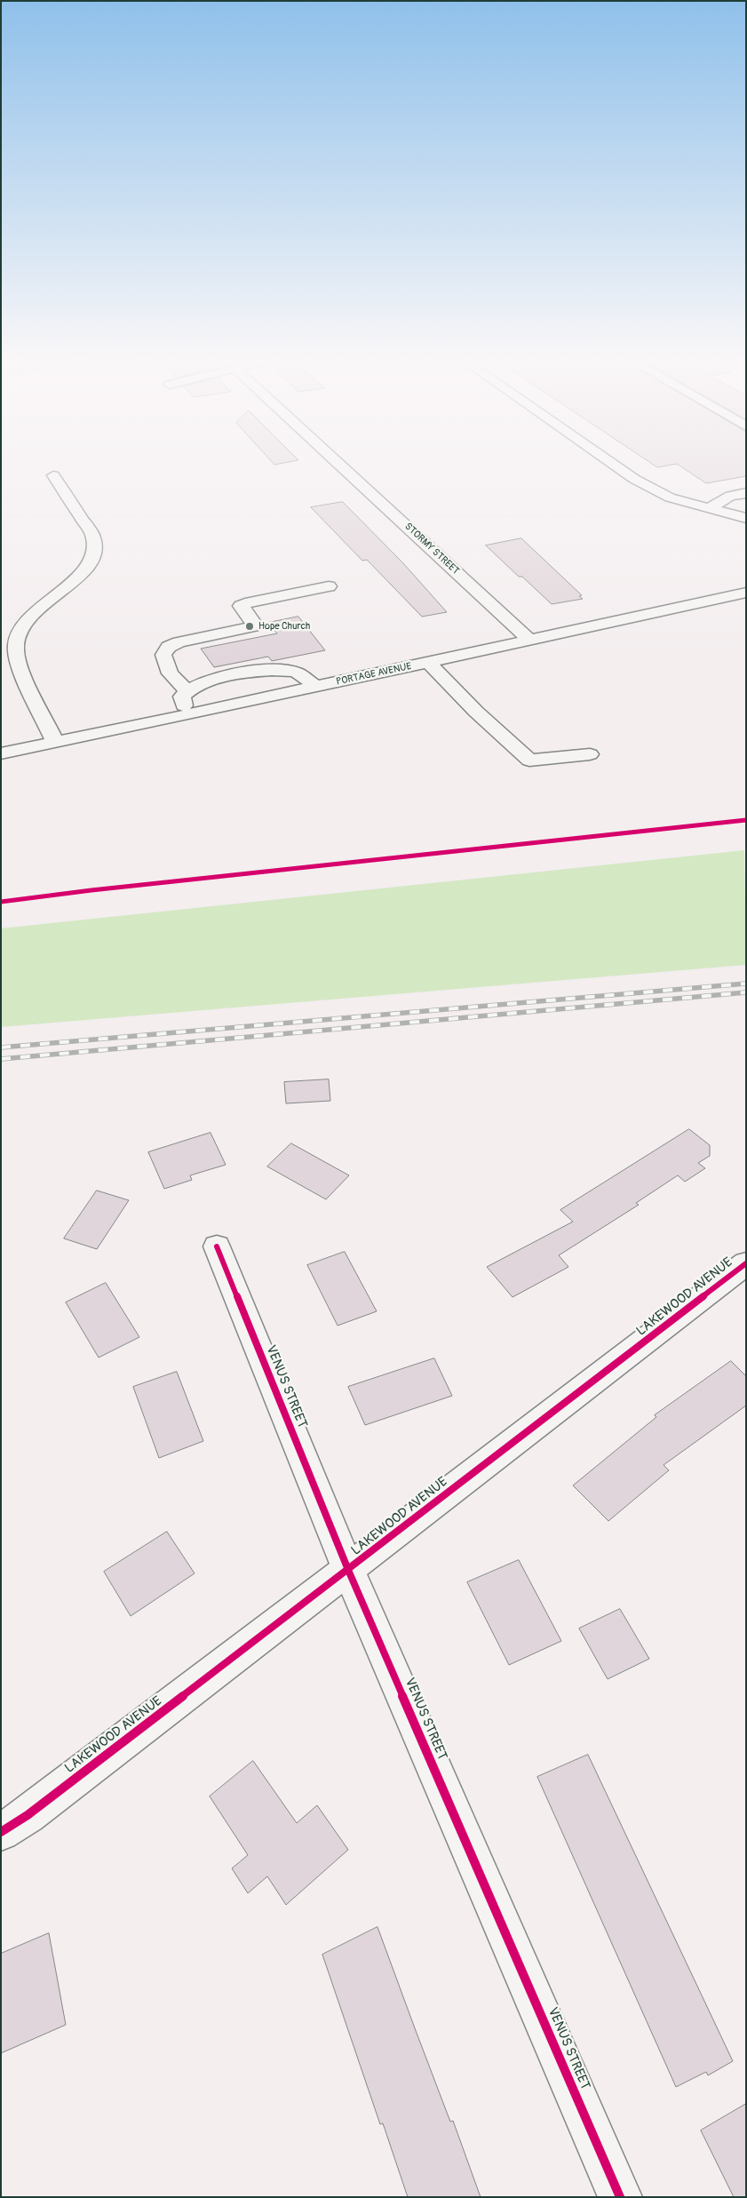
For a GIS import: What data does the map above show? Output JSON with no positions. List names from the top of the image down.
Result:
{
  "streets": {
    "street": [
      "STORMY STREET",
      "PORTAGE AVENUE",
      "LAKEWOOD AVENUE",
      "VENUS STREET"
    ]
  },
  "crossings": [
    ["STORMY STREET", "PORTAGE AVENUE"],
    ["LAKEWOOD AVENUE", "VENUS STREET"]
  ],
  "places": ["Hope Church"]
}
